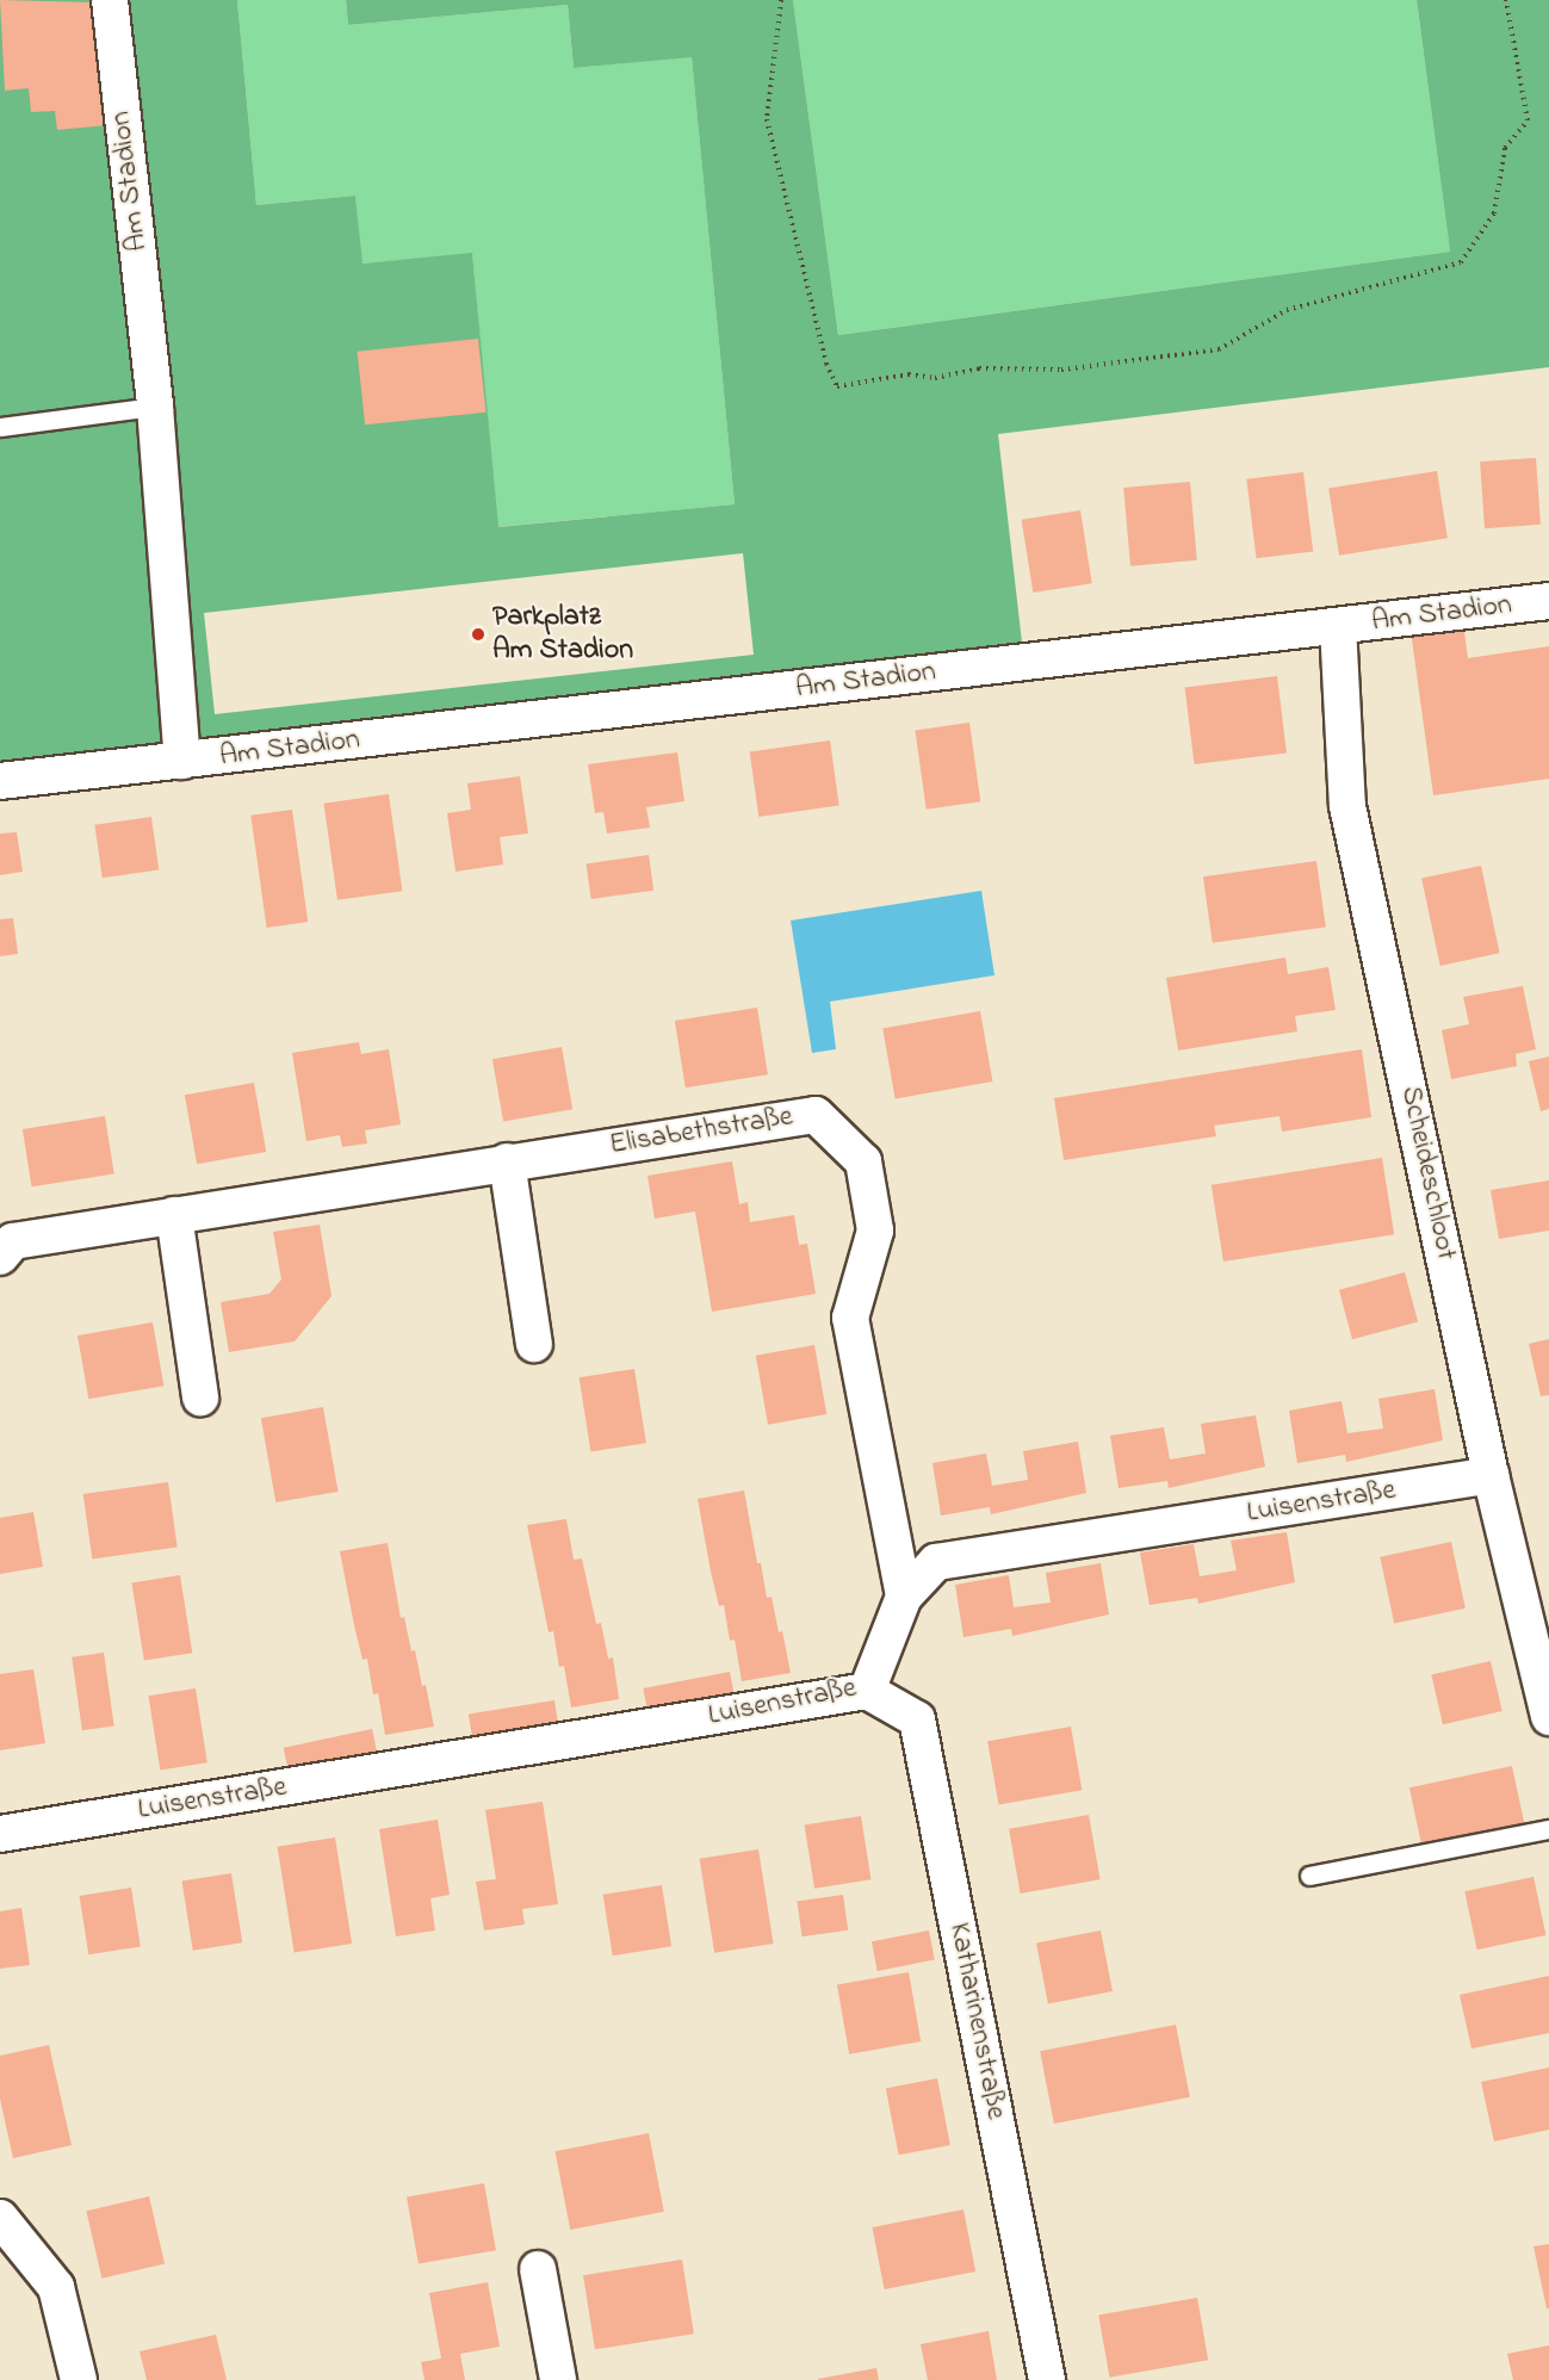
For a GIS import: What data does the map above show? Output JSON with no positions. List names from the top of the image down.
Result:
{
  "streets": {
    "street": [
      "Am Stadion",
      "Elisabethstraße",
      "Scheideschloot",
      "Luisenstraße",
      "Katharinenstraße"
    ]
  },
  "crossings": [
    ["Am Stadion", "Scheideschloot"],
    ["Elisabethstraße", "Luisenstraße"],
    ["Scheideschloot", "Luisenstraße"],
    ["Luisenstraße", "Katharinenstraße"]
  ],
  "places": ["Parkplatz Am Stadion"]
}
